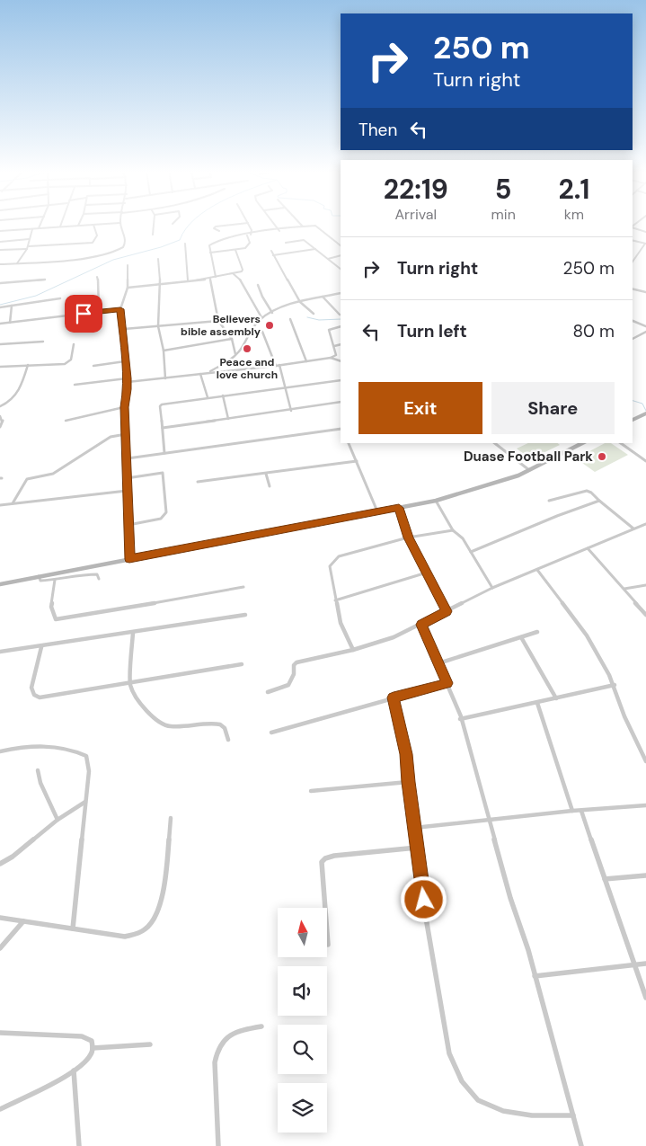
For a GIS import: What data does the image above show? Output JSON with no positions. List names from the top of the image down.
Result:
{
  "places": ["Believers bible assembly", "Peace and love church", "Duase Football Park"],
  "north": "top",
  "page": {
    "turn": ["250 m", "Turn right"],
    "then": "Then",
    "eta": [
      "22:19",
      "Arrival",
      "5",
      "min",
      "2.1",
      "km"
    ],
    "list": [
      {
        "name": "Turn right",
        "value": "250 m"
      },
      {
        "name": "Turn left",
        "value": "80 m"
      }
    ],
    "buttons": ["Exit", "Share"]
  }
}
